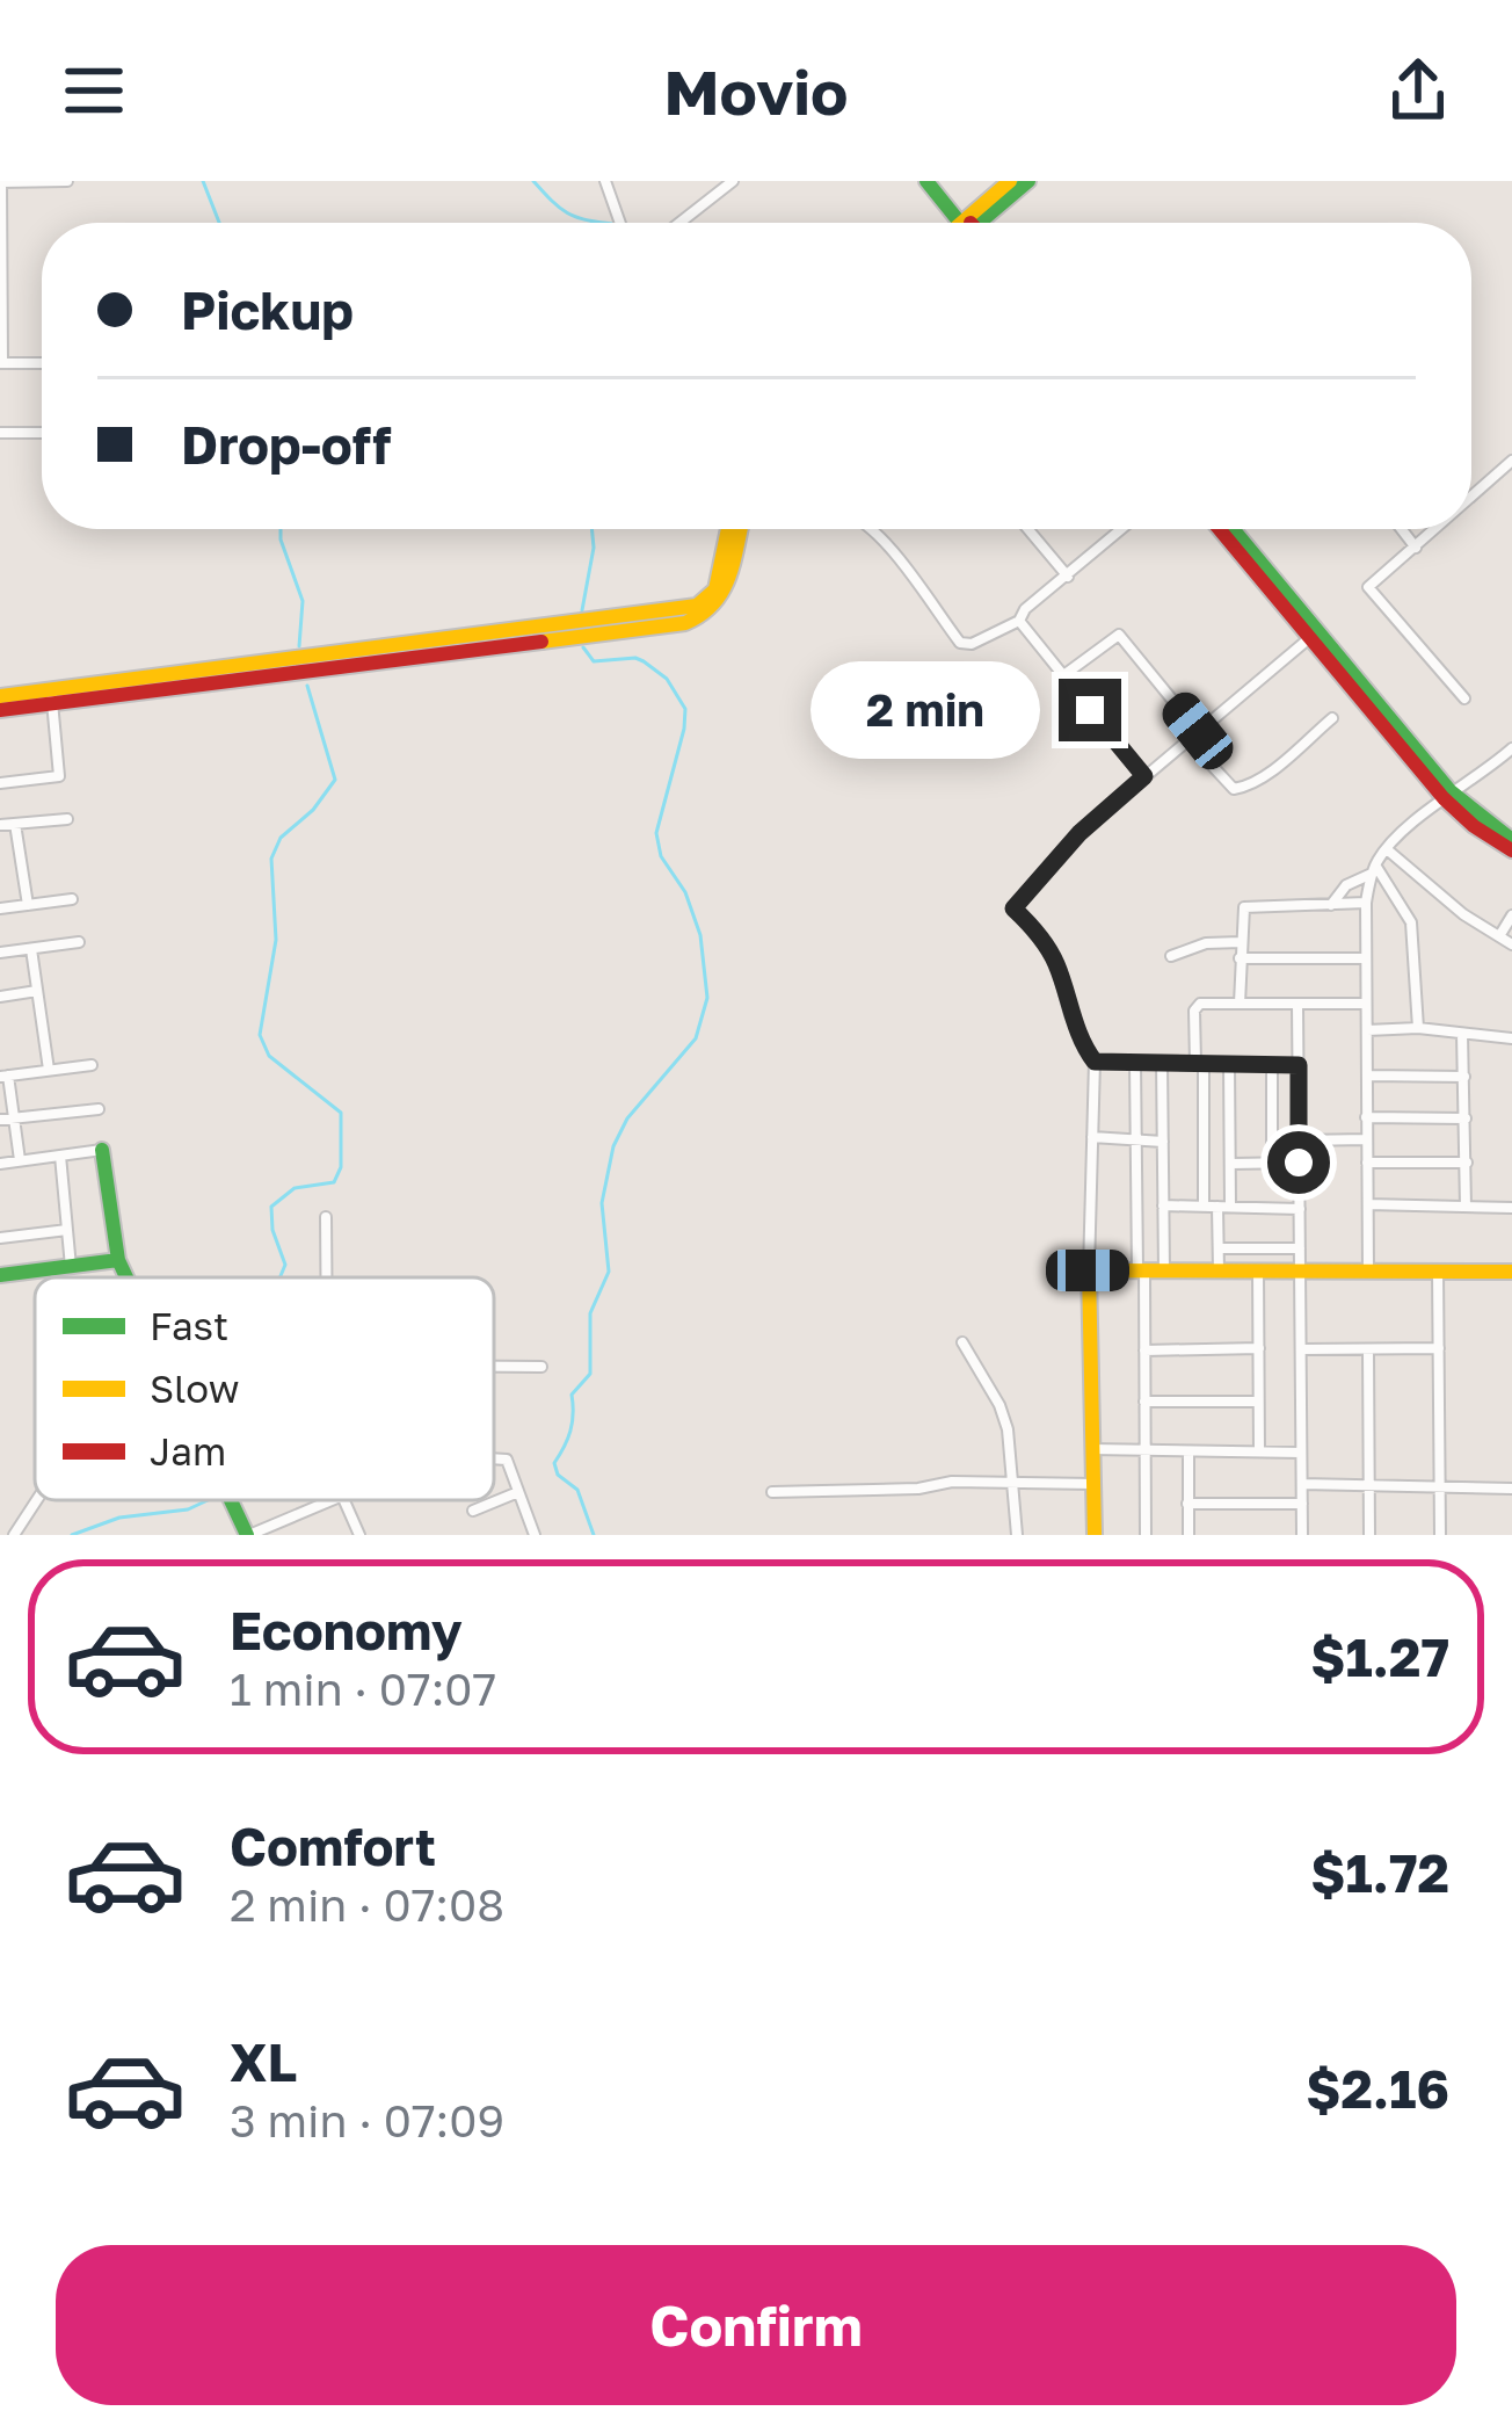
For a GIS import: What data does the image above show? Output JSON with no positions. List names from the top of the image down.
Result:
{
  "legend": ["Fast", "Slow", "Jam"],
  "page": {
    "header": "Movio",
    "banner": ["Pickup", "Drop-off"],
    "bubble": "2 min",
    "list": [
      {
        "name": "Economy",
        "note": "1 min · 07:07",
        "value": "$1.27"
      },
      {
        "name": "Comfort",
        "note": "2 min · 07:08",
        "value": "$1.72"
      },
      {
        "name": "XL",
        "note": "3 min · 07:09",
        "value": "$2.16"
      }
    ],
    "buttons": "Confirm"
  }
}
